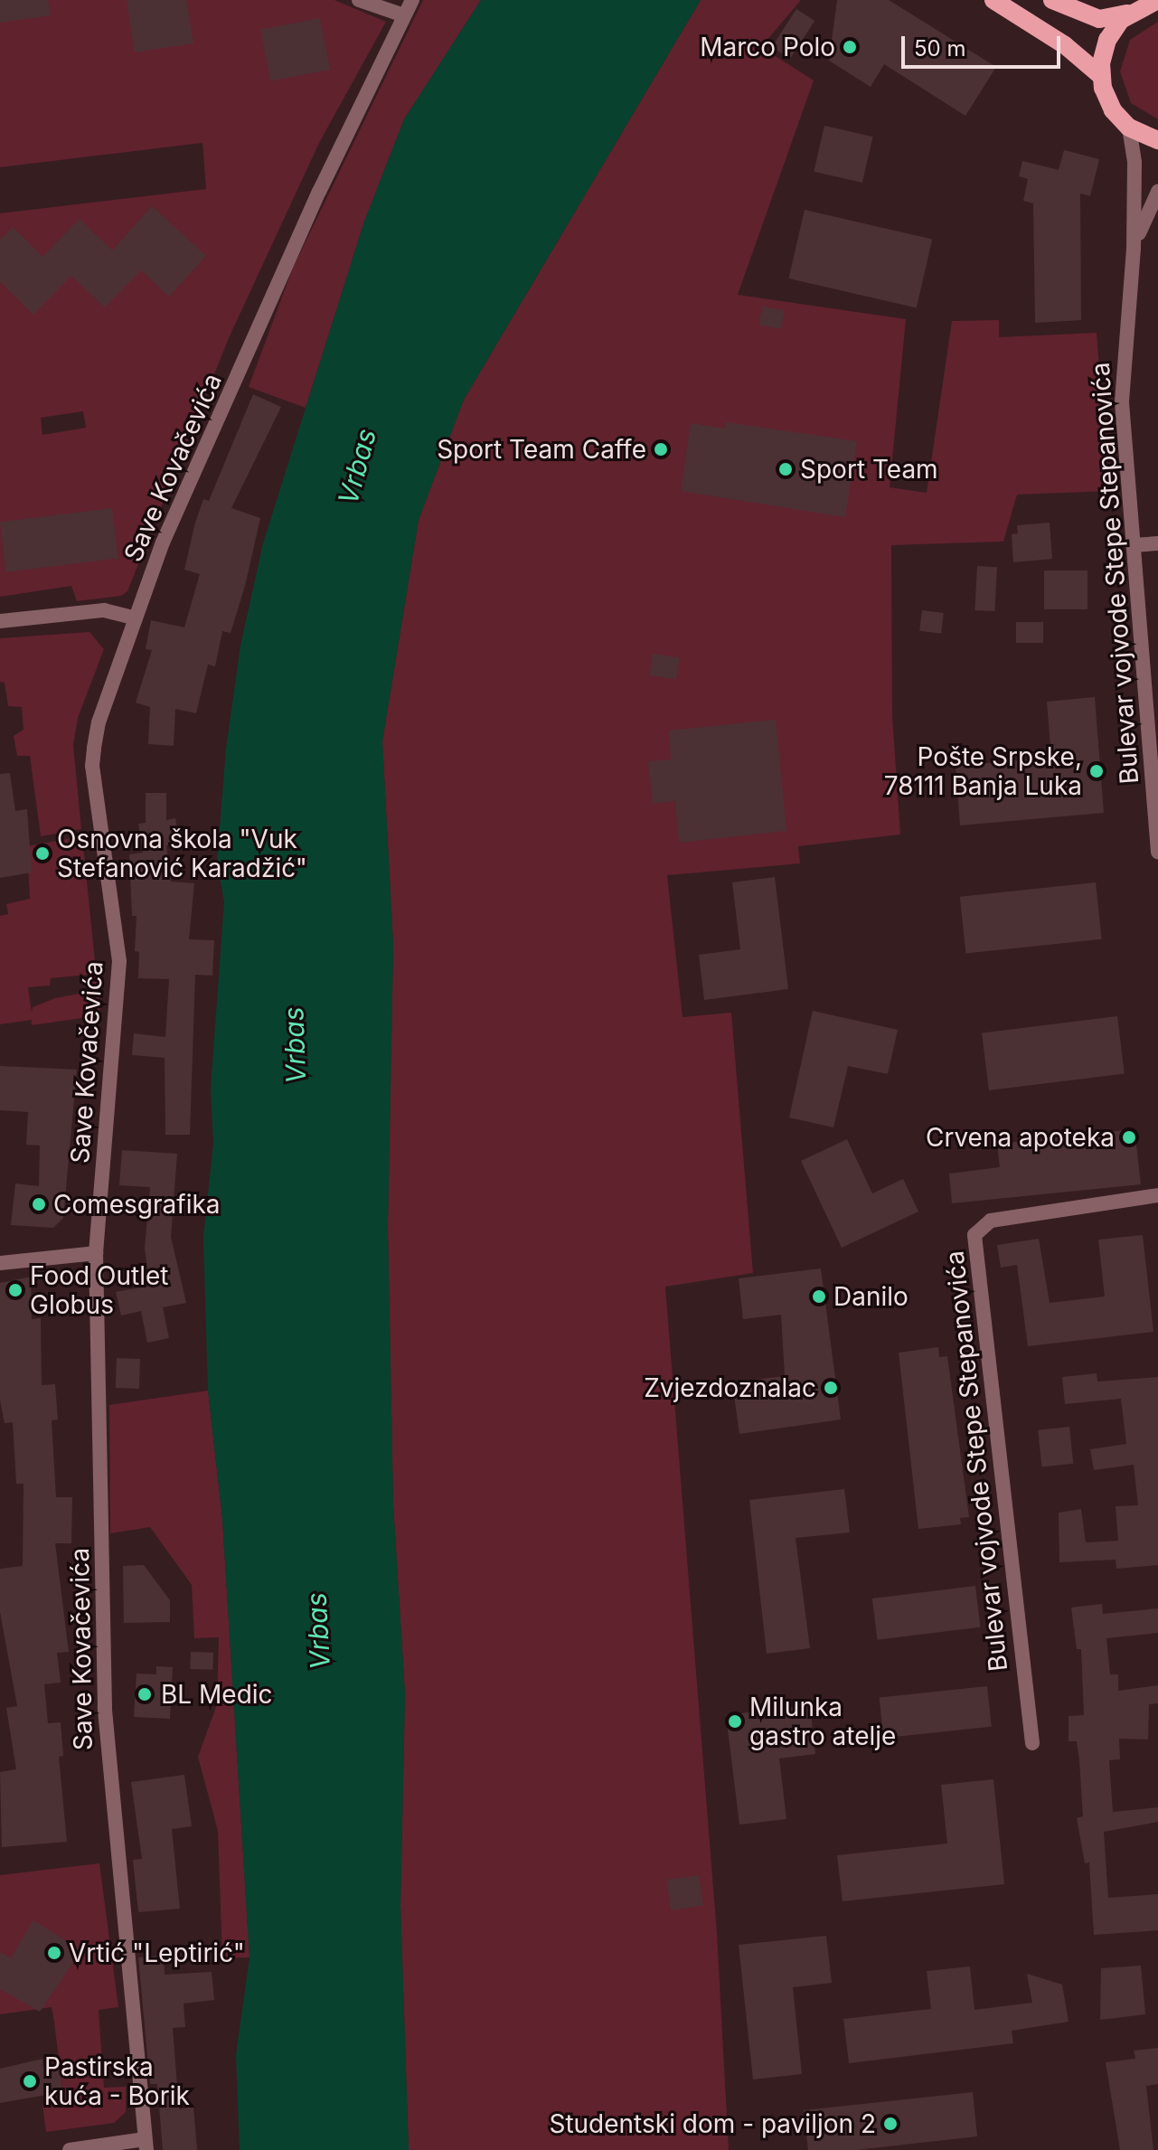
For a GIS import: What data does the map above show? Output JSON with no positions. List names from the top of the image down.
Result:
{
  "streets": {
    "street": ["Save Kovačevića", "Bulevar vojvode Stepe Stepanovića"]
  },
  "water": ["Vrbas"],
  "places": [
    "Marco Polo",
    "Sport Team Caffe",
    "Sport Team",
    "Pošte Srpske, 78111 Banja Luka",
    "Osnovna škola \"Vuk Stefanović Karadžić\"",
    "Crvena apoteka",
    "Comesgrafika",
    "Food Outlet Globus",
    "Danilo",
    "Zvjezdoznalac",
    "BL Medic",
    "Milunka gastro atelje",
    "Vrtić \"Leptirić\"",
    "Pastirska kuća - Borik",
    "Studentski dom - paviljon 2"
  ],
  "scale_bar": "50 m"
}
